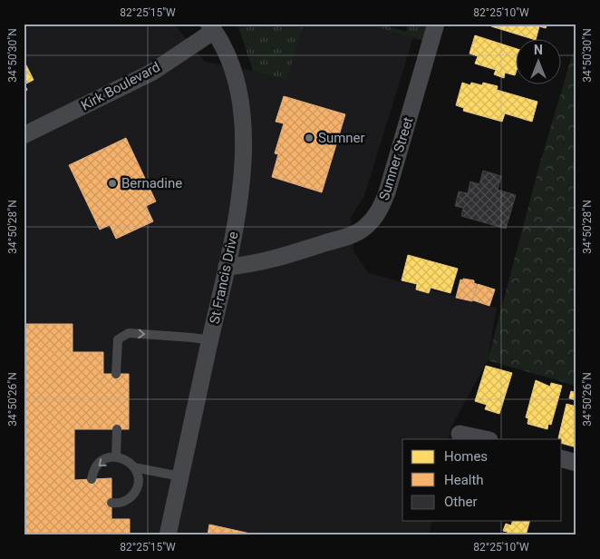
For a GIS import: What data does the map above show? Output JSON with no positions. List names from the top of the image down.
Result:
{
  "streets": {
    "street": ["Kirk Boulevard", "Sumner Street", "St Francis Drive"]
  },
  "crossings": [
    ["Kirk Boulevard", "St Francis Drive"],
    ["Sumner Street", "St Francis Drive"]
  ],
  "places": ["Sumner", "Bernadine"],
  "legend": ["Homes", "Health", "Other"],
  "north": "top",
  "coordinates": [
    "82°25'15\"W",
    "82°25'10\"W",
    "34°50'30\"N",
    "34°50'28\"N",
    "34°50'26\"N"
  ]
}
